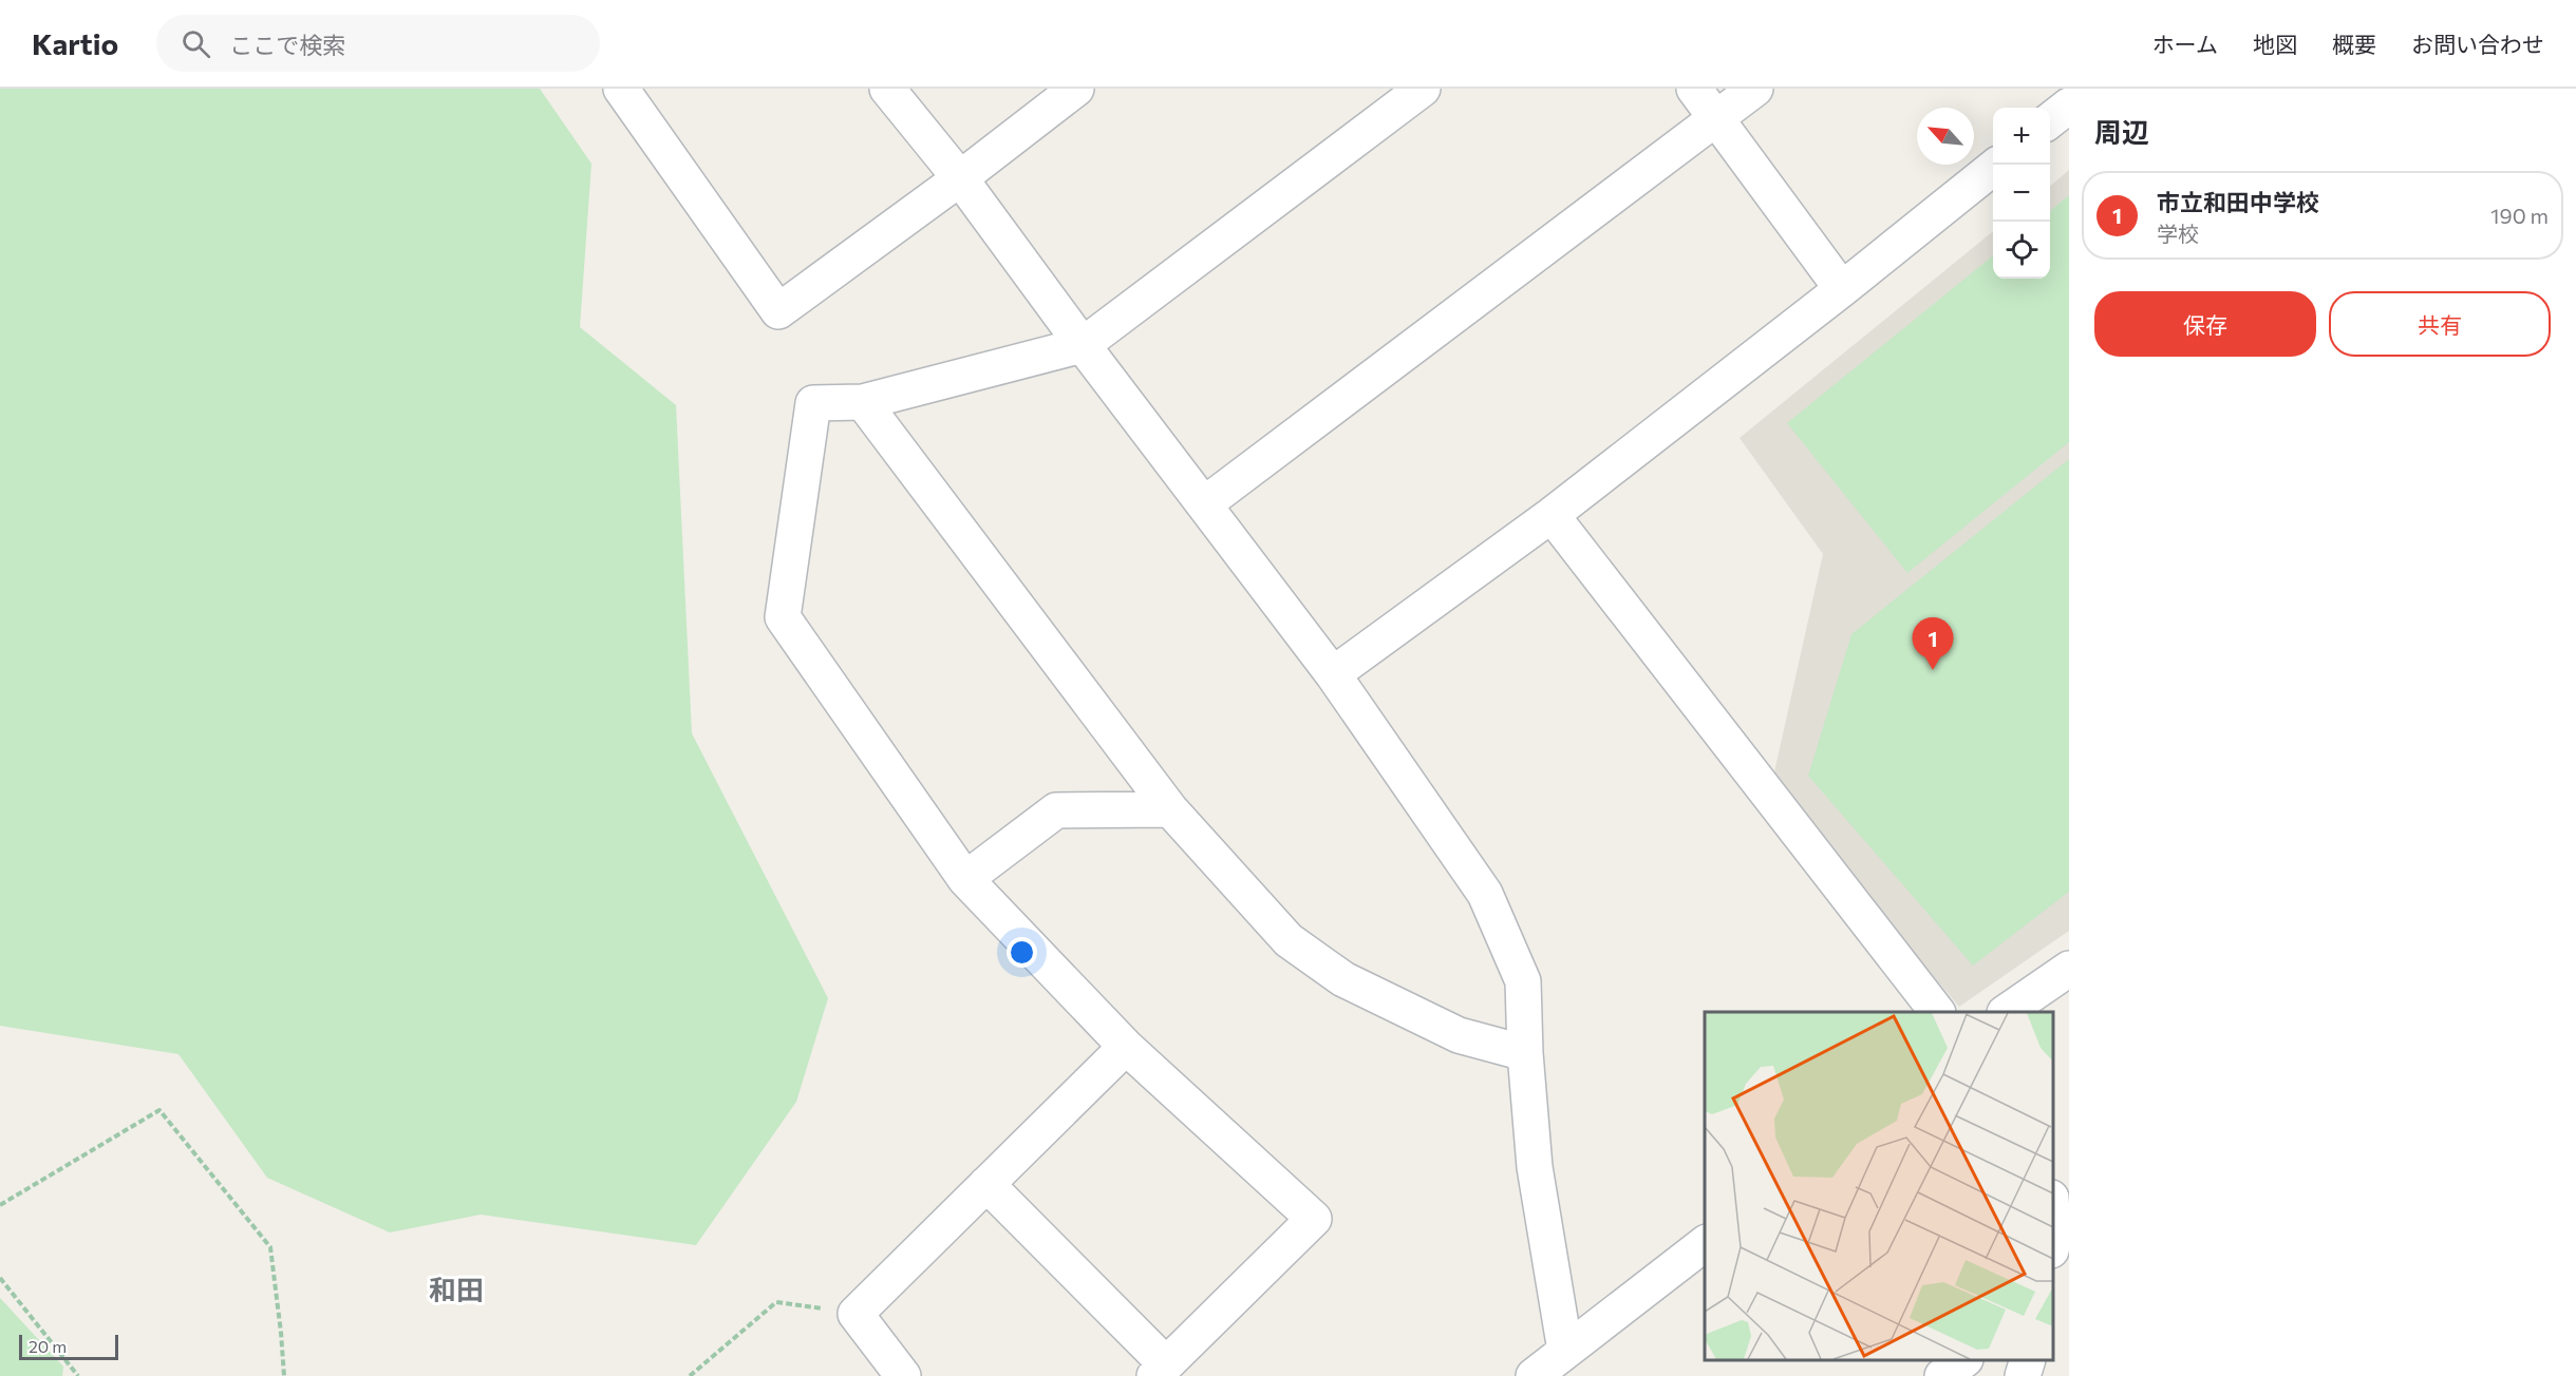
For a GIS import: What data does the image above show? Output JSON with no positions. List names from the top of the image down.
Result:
{
  "districts": ["和田"],
  "scale_bar": "20 m",
  "north": "top left",
  "page": {
    "header": "Kartio",
    "search": "ここで検索",
    "nav": [
      "ホーム",
      "地図",
      "概要",
      "お問い合わせ"
    ],
    "heading": "周辺",
    "map_buttons": ["+", "−"],
    "list": [
      {
        "mark": "1",
        "name": "市立和田中学校",
        "note": "学校",
        "value": "190 m"
      }
    ],
    "buttons": ["保存", "共有"],
    "pins": "1",
    "scale": "20 m"
  }
}
